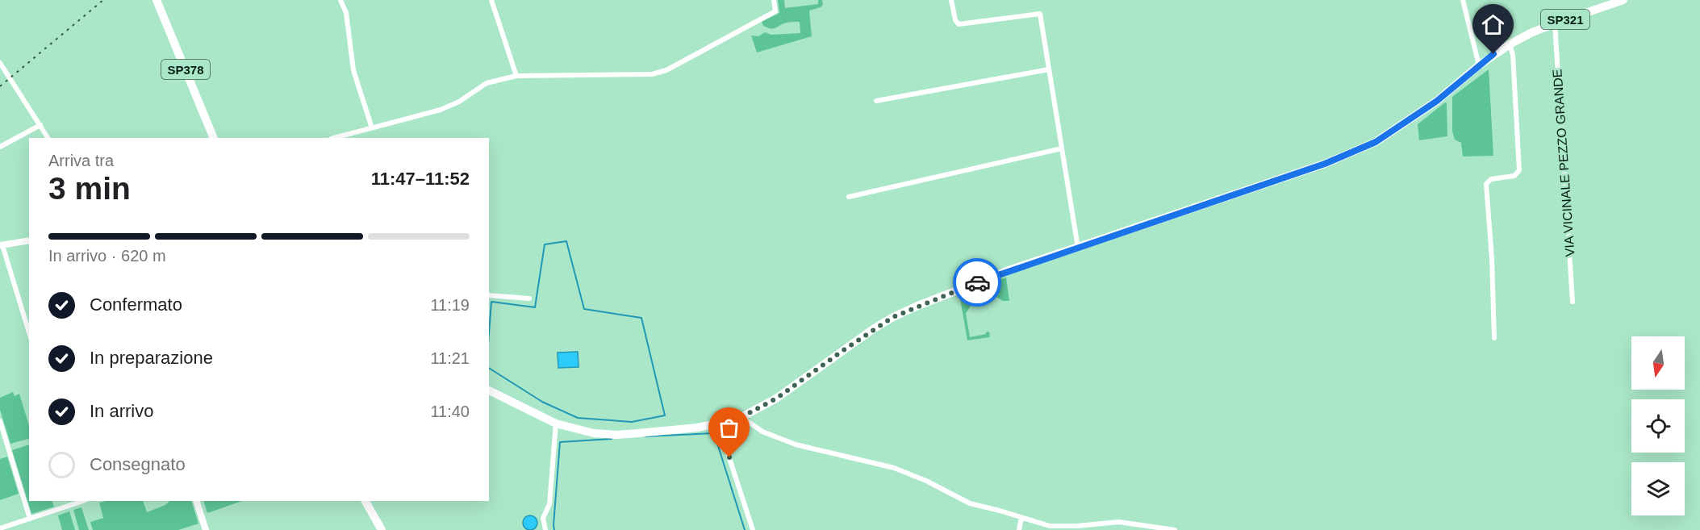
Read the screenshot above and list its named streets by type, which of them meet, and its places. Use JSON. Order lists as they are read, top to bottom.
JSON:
{
  "streets": {
    "main road": ["SP321", "SP378"],
    "street": ["VIA VICINALE PEZZO GRANDE"]
  },
  "crossings": [
    ["SP321", "VIA VICINALE PEZZO GRANDE"]
  ],
  "north": "bottom",
  "page": {
    "heading": ["3 min", "Arriva tra", "11:47–11:52"],
    "bar": "In arrivo · 620 m",
    "list": [
      ["Confermato", "11:19"],
      ["In preparazione", "11:21"],
      ["In arrivo", "11:40"],
      "Consegnato"
    ]
  }
}
